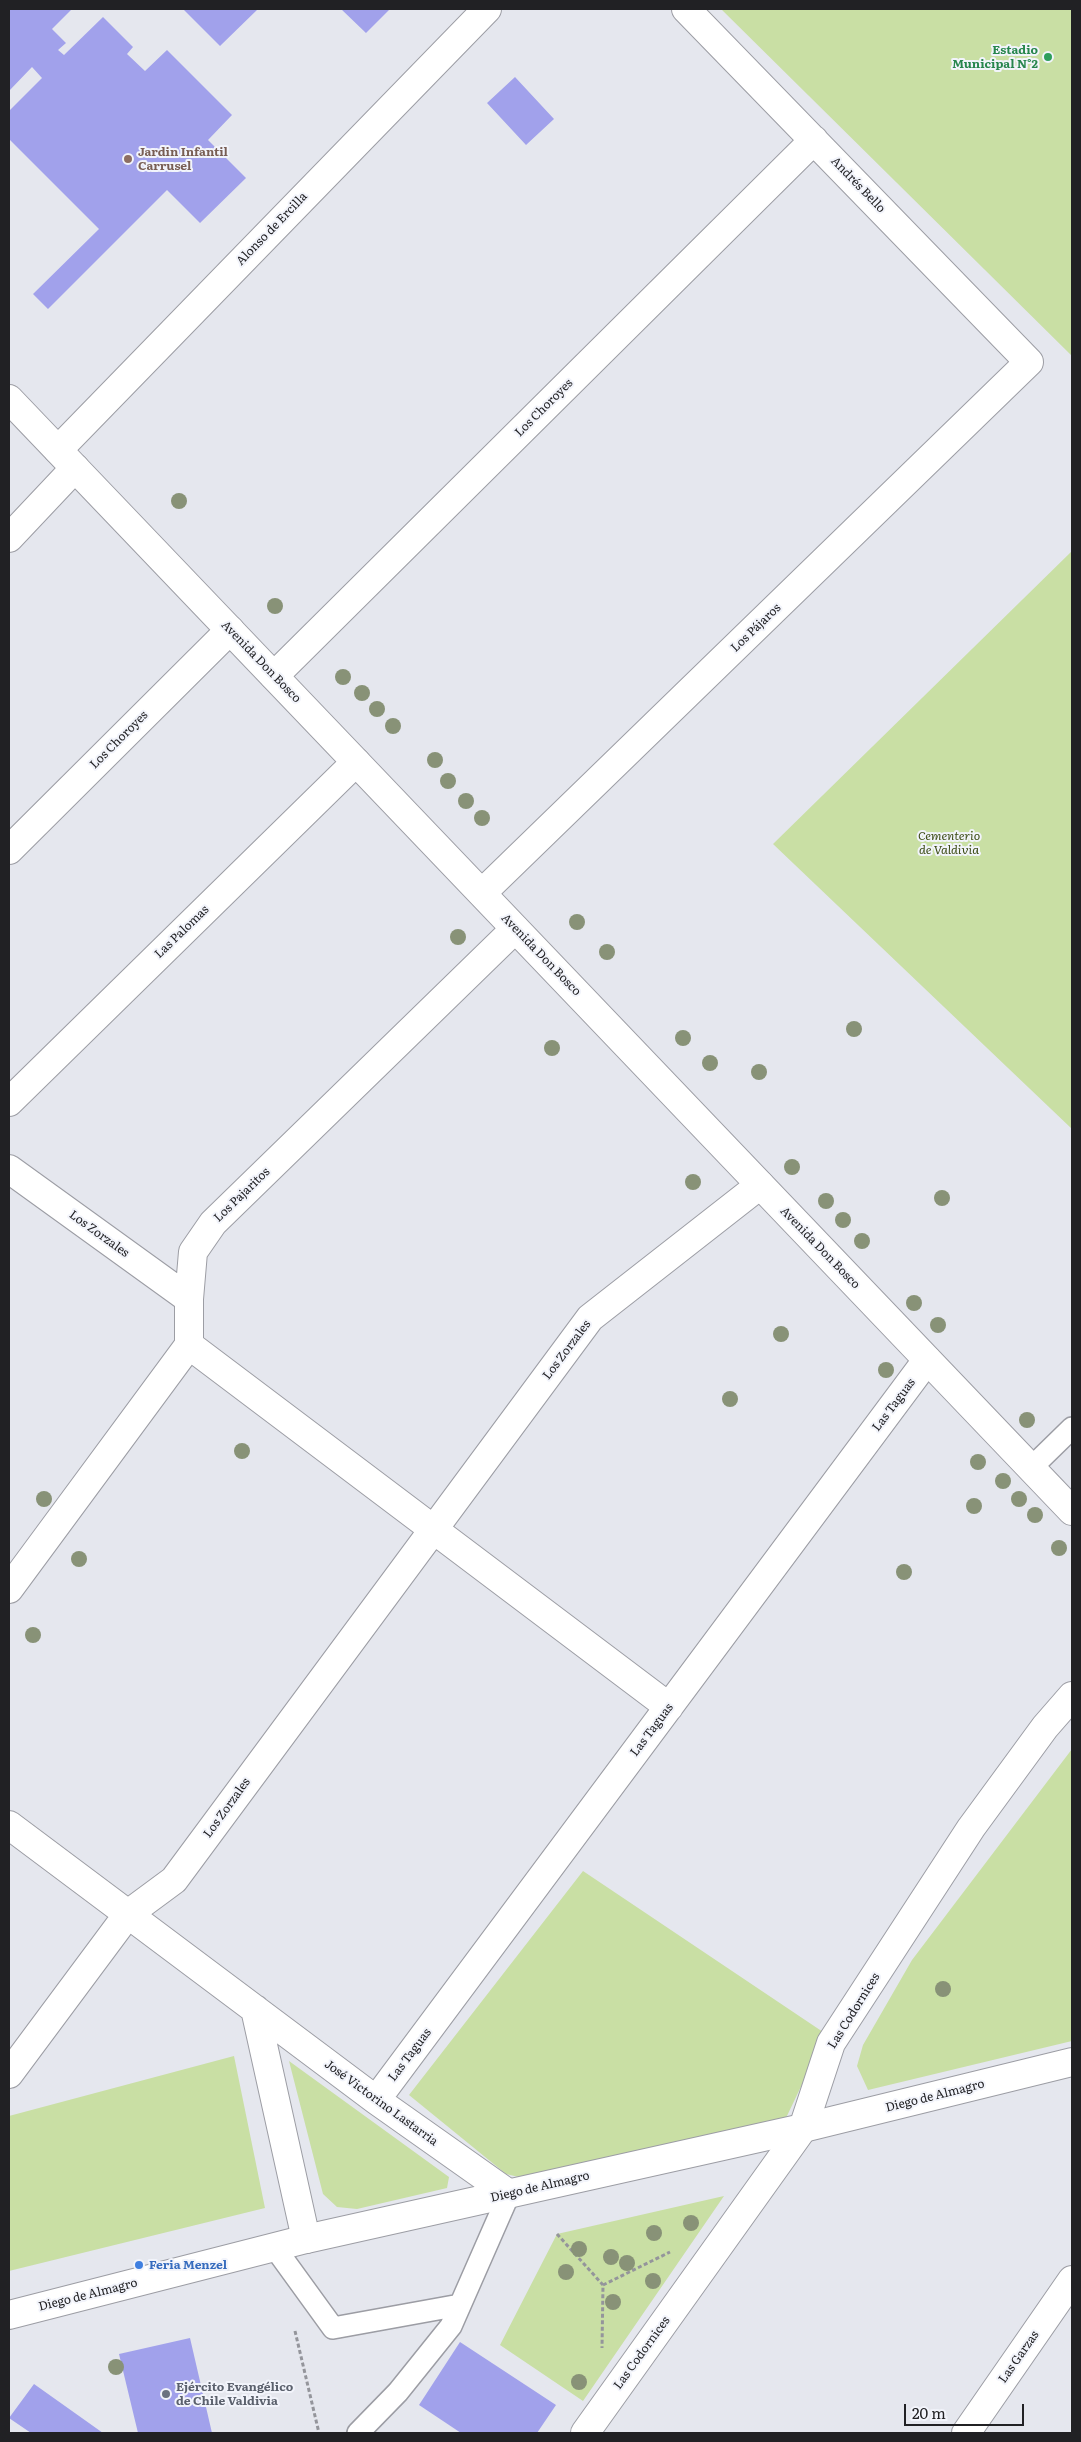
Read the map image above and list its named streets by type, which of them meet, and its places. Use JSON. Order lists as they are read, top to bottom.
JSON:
{
  "streets": {
    "street": [
      "Andrés Bello",
      "Alonso de Ercilla",
      "Los Choroyes",
      "Los Pájaros",
      "Avenida Don Bosco",
      "Las Palomas",
      "Los Pajaritos",
      "Los Zorzales",
      "Las Taguas",
      "Las Codornices",
      "Diego de Almagro",
      "José Victorino Lastarria",
      "Las Garzas"
    ]
  },
  "crossings": [
    ["Andrés Bello", "Los Choroyes"],
    ["Andrés Bello", "Los Pájaros"],
    ["Alonso de Ercilla", "Avenida Don Bosco"],
    ["Los Choroyes", "Avenida Don Bosco"],
    ["Los Pájaros", "Avenida Don Bosco"],
    ["Avenida Don Bosco", "Las Palomas"],
    ["Avenida Don Bosco", "Los Pajaritos"],
    ["Avenida Don Bosco", "Los Zorzales"],
    ["Avenida Don Bosco", "Las Taguas"],
    ["Los Pajaritos", "Los Zorzales"],
    ["Los Zorzales", "José Victorino Lastarria"],
    ["Las Taguas", "José Victorino Lastarria"],
    ["Las Codornices", "Diego de Almagro"],
    ["Diego de Almagro", "José Victorino Lastarria"]
  ],
  "parks": ["Cementerio de Valdivia"],
  "places": [
    "Estadio Municipal N°2",
    "Jardin Infantil Carrusel",
    "Feria Menzel",
    "Ejército Evangélico de Chile Valdivia"
  ],
  "scale_bar": "20 m"
}
